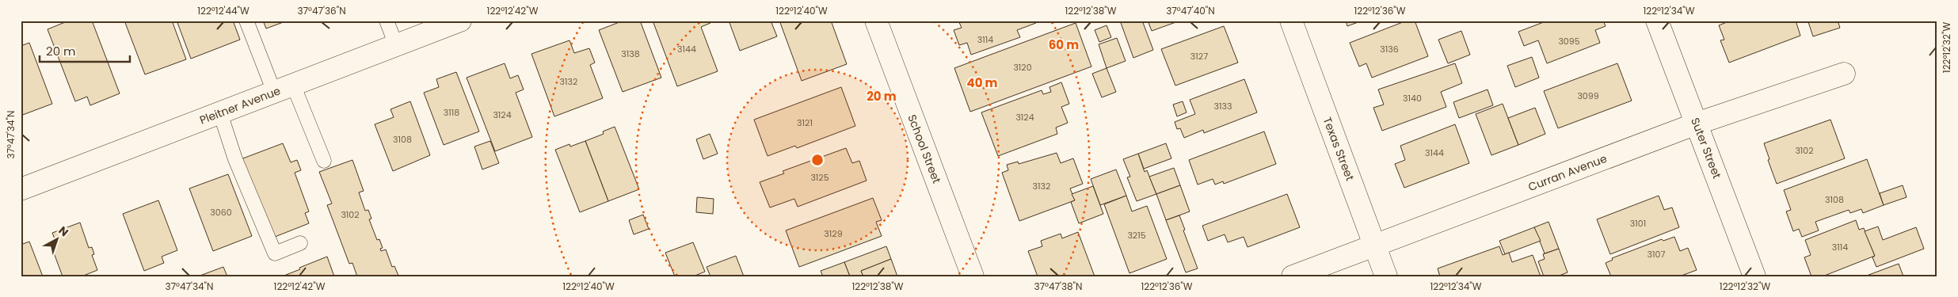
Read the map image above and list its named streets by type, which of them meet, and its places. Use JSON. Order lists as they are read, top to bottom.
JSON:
{
  "streets": {
    "street": [
      "Pleitner Avenue",
      "Suter Street",
      "School Street",
      "Texas Street",
      "Curran Avenue"
    ]
  },
  "crossings": [
    ["Suter Street", "Curran Avenue"],
    ["Texas Street", "Curran Avenue"]
  ],
  "house_numbers": [
    "3114",
    "3095",
    "3144",
    "3136",
    "3138",
    "3127",
    "3120",
    "3132",
    "3099",
    "3140",
    "3133",
    "3118",
    "3124",
    "3124",
    "3121",
    "3108",
    "3102",
    "3144",
    "3125",
    "3132",
    "3108",
    "3060",
    "3102",
    "3101",
    "3129",
    "3215",
    "3114",
    "3107"
  ],
  "scale_bar": "20 m",
  "north": "top right",
  "coordinates": [
    "122°12'44\"W",
    "37°47'36\"N",
    "122°12'42\"W",
    "122°12'40\"W",
    "122°12'38\"W",
    "37°47'40\"N",
    "122°12'36\"W",
    "122°12'34\"W",
    "122°12'32\"W",
    "37°47'34\"N",
    "37°47'38\"N"
  ],
  "rings": ["60 m", "40 m", "20 m"]
}
